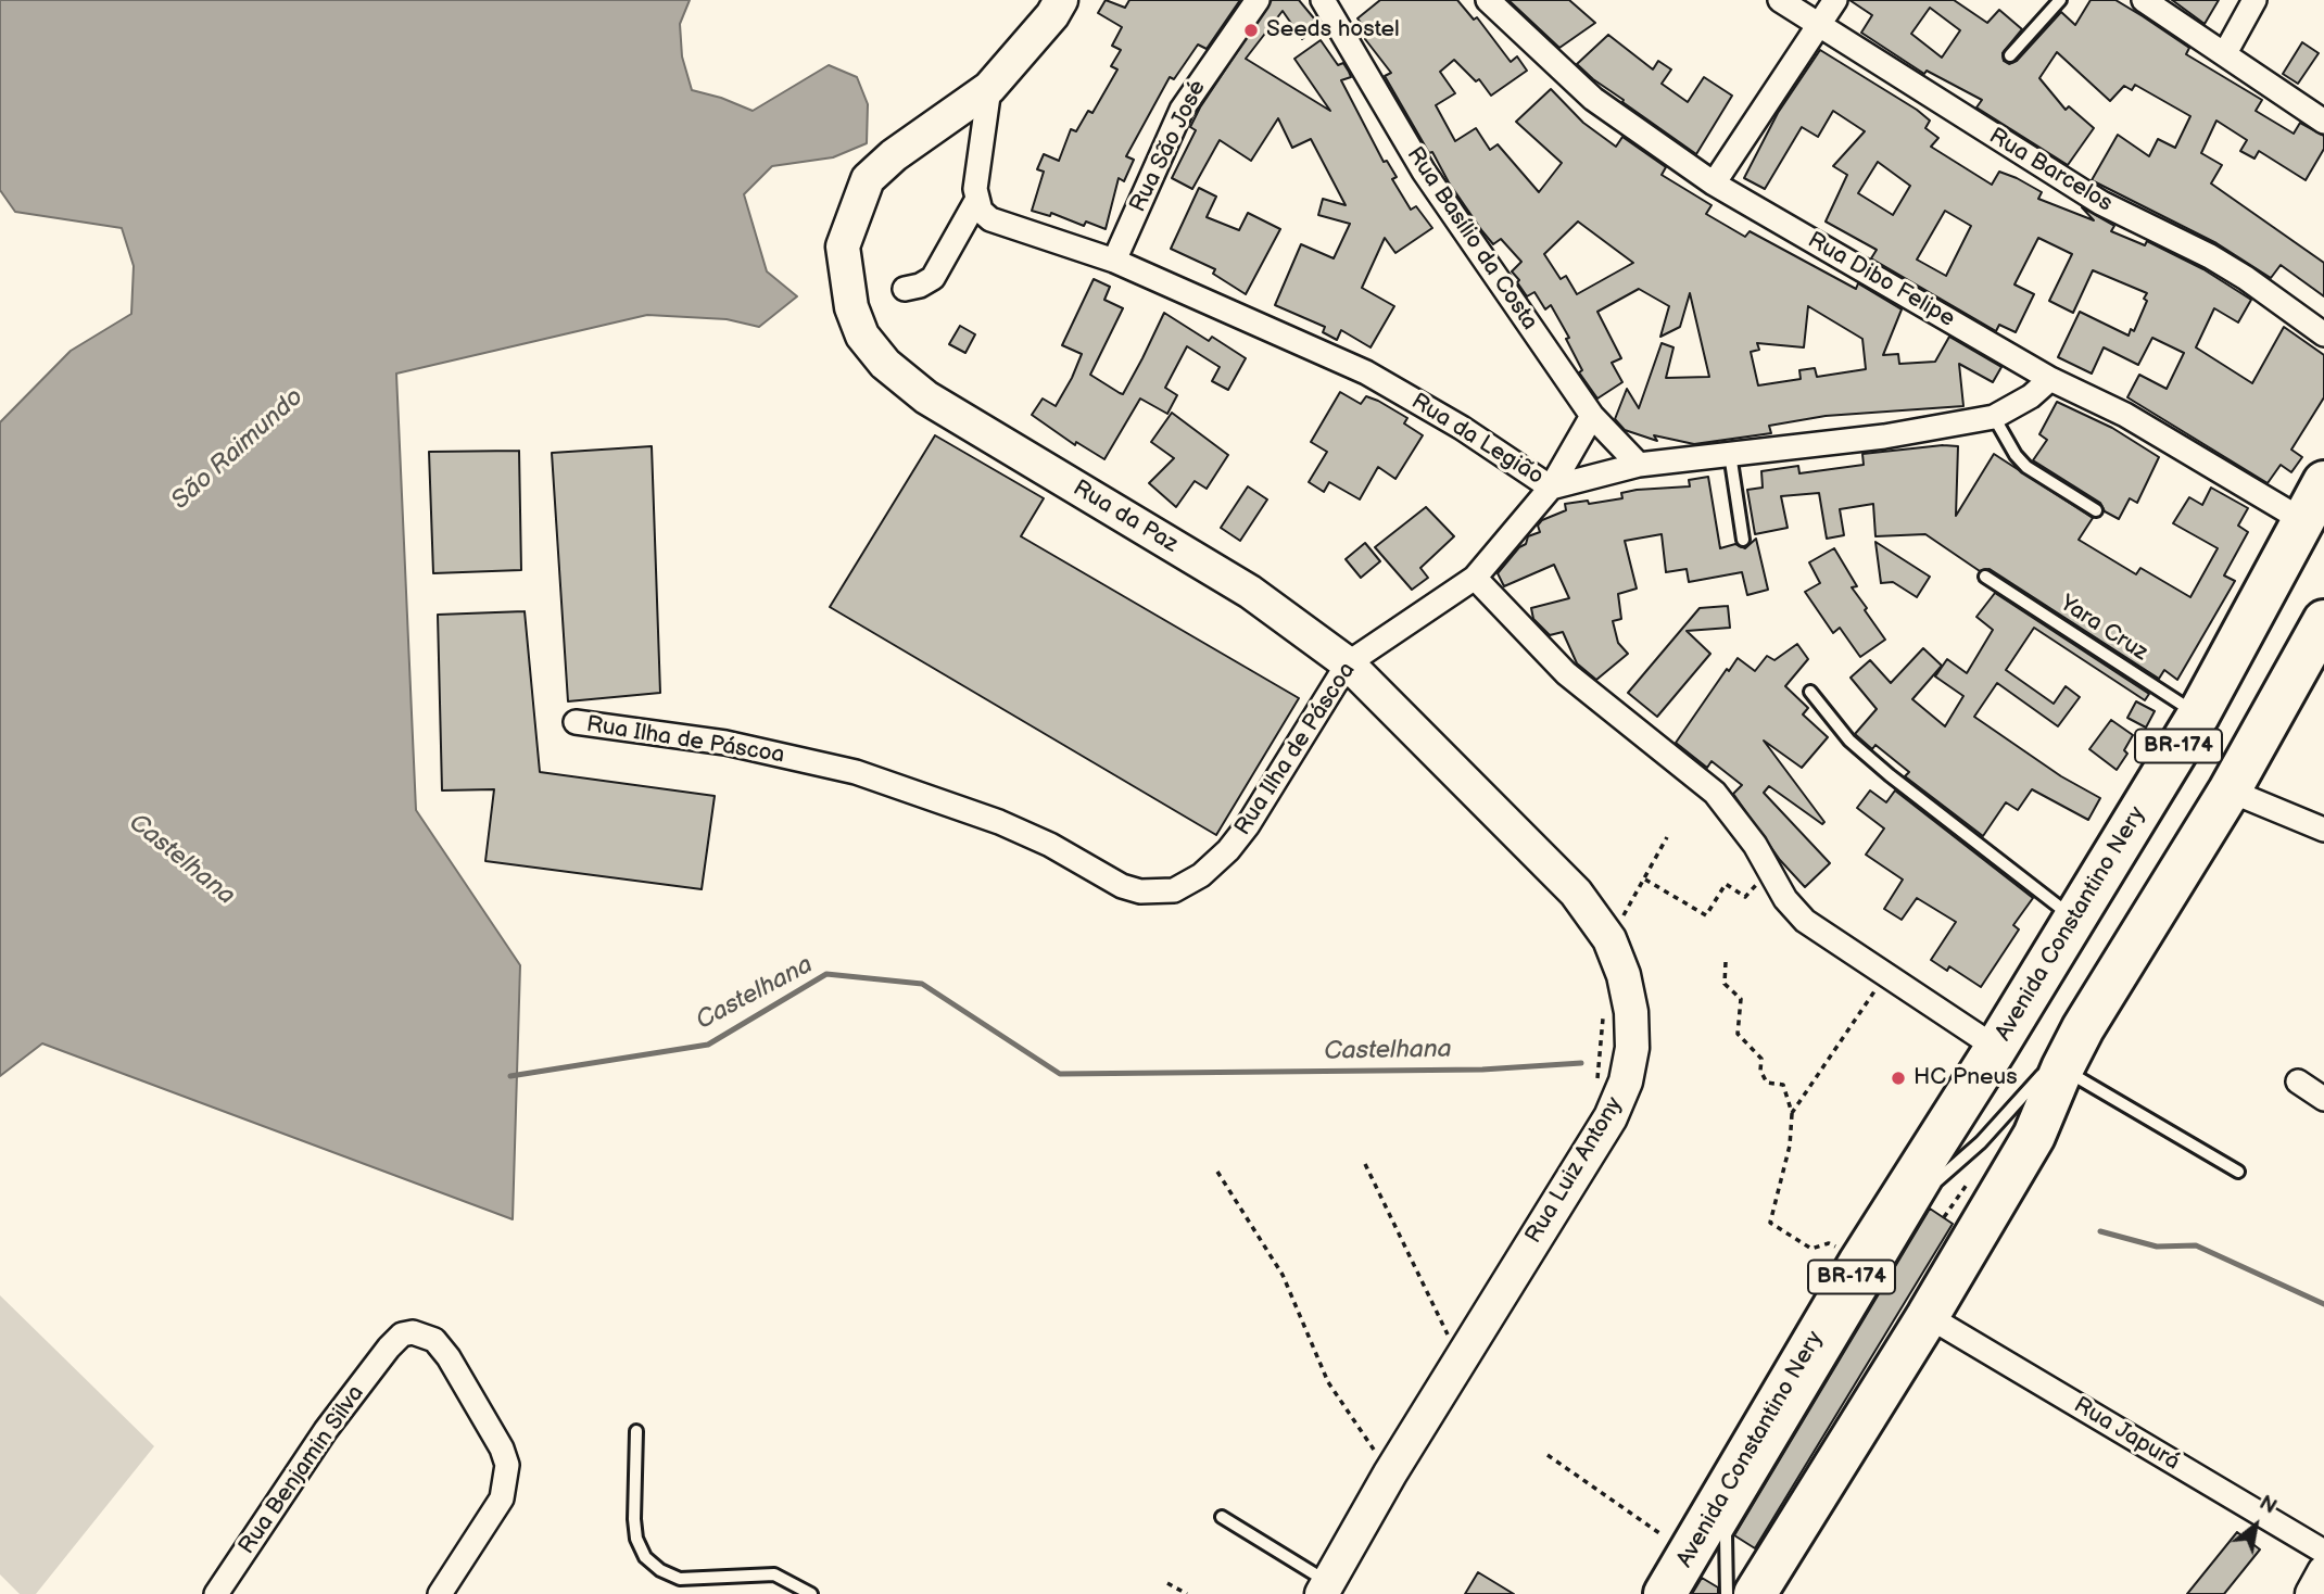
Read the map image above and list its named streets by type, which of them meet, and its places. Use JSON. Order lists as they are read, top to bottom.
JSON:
{
  "streets": {
    "highway": ["BR-174", "Avenida Constantino Nery"],
    "street": [
      "Rua São José",
      "Rua Barcelos",
      "Rua Basílio da Costa",
      "Rua Dibo Felipe",
      "Rua da Legião",
      "Rua da Paz",
      "Rua Ilha de Páscoa",
      "Rua Luiz Antony",
      "Rua Japurá",
      "Rua Benjamin Silva"
    ],
    "lane": ["Yara Cruz"]
  },
  "crossings": [
    ["Rua São José", "Rua da Legião"],
    ["Rua Basílio da Costa", "Rua da Legião"],
    ["Rua Basílio da Costa", "Rua Ilha de Páscoa"],
    ["Rua Dibo Felipe", "Rua da Legião"],
    ["Rua Dibo Felipe", "Avenida Constantino Nery"],
    ["Rua da Legião", "Rua Ilha de Páscoa"],
    ["Rua da Paz", "Rua Ilha de Páscoa"],
    ["Rua da Paz", "Rua Luiz Antony"],
    ["Yara Cruz", "Avenida Constantino Nery"],
    ["Rua Ilha de Páscoa", "Rua Luiz Antony"],
    ["BR-174", "Rua Japurá"]
  ],
  "water": ["São Raimundo", "Castelhana"],
  "places": ["Seeds hostel", "HC Pneus"],
  "north": "top right"
}
